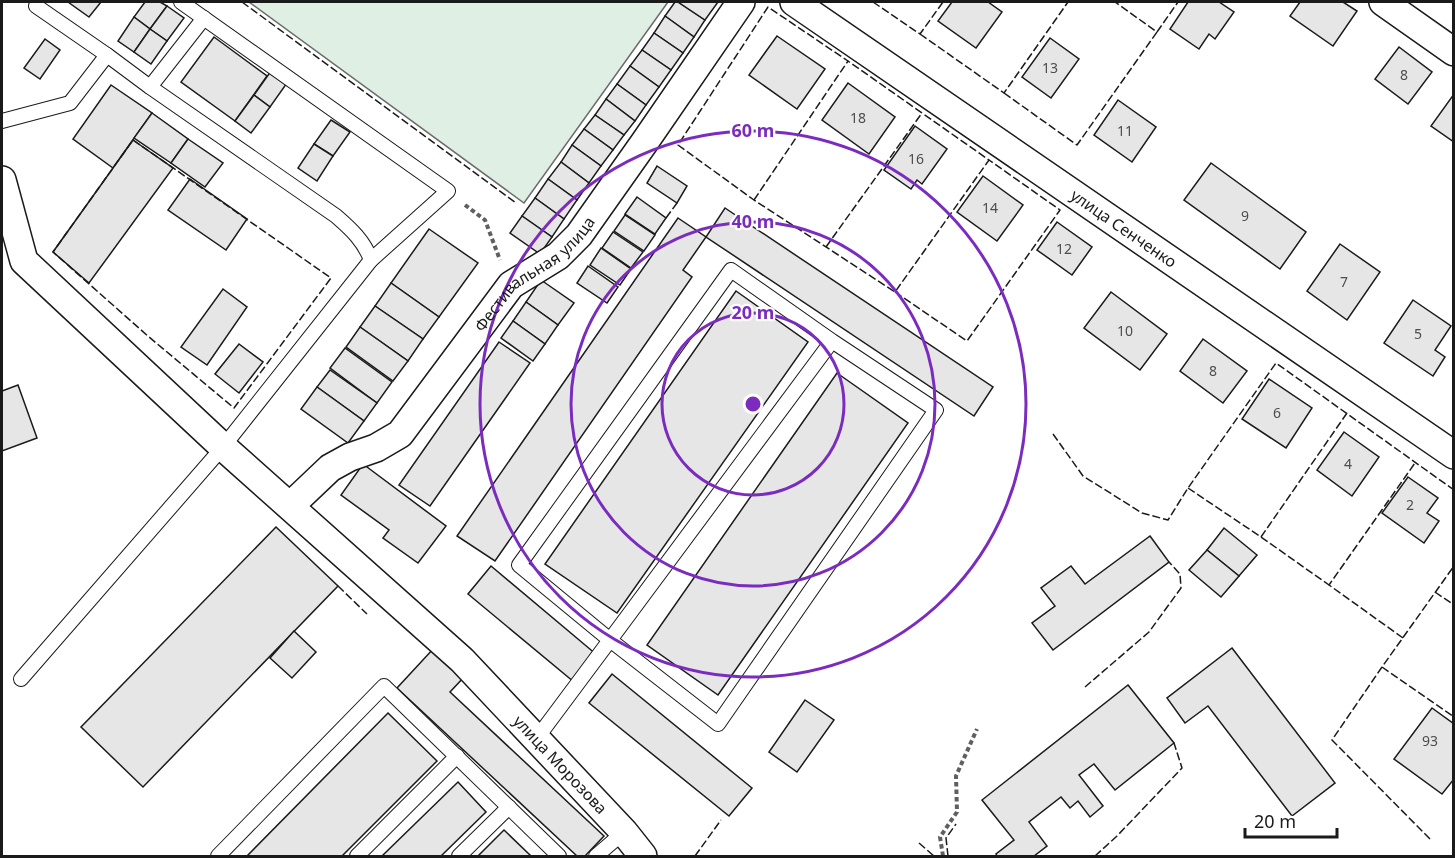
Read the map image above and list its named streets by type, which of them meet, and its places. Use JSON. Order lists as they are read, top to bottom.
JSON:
{
  "streets": {
    "street": ["улица Сенченко", "Фестивальная улица", "улица Морозова"]
  },
  "crossings": [
    ["Фестивальная улица", "улица Морозова"]
  ],
  "house_numbers": [
    "13",
    "8",
    "18",
    "11",
    "16",
    "14",
    "9",
    "12",
    "7",
    "10",
    "5",
    "8",
    "6",
    "4",
    "2",
    "93"
  ],
  "scale_bar": "20 m",
  "rings": ["60 m", "40 m", "20 m"]
}
